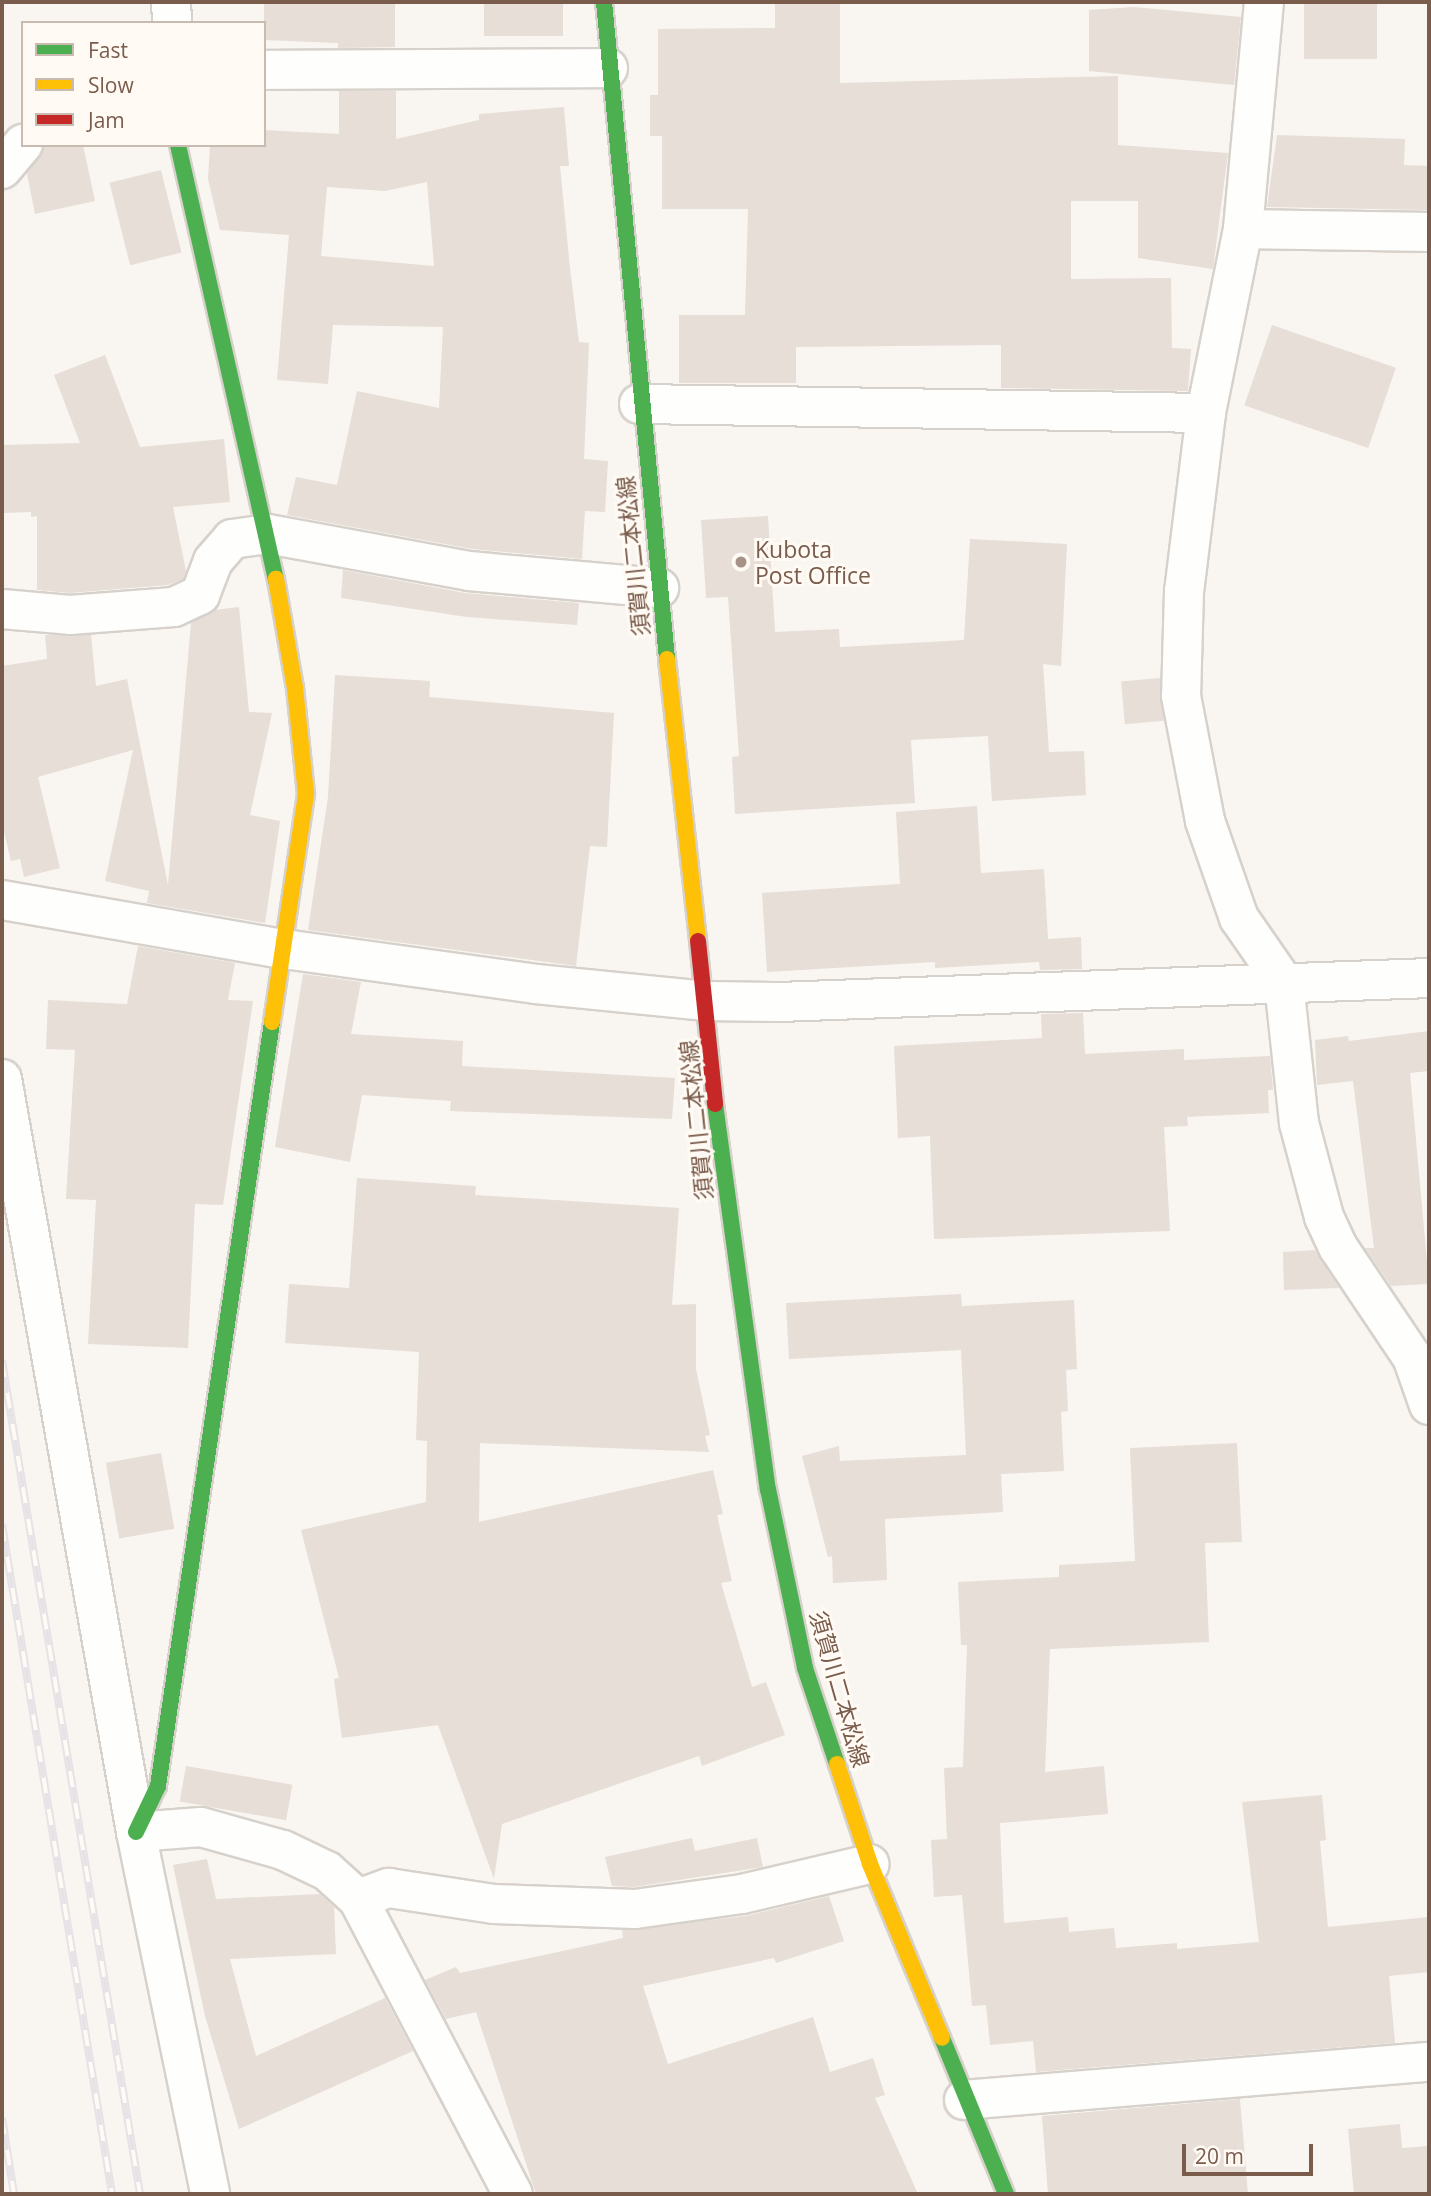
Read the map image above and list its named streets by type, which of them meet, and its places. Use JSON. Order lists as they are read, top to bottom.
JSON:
{
  "streets": {
    "main road": ["須賀川二本松線"]
  },
  "places": ["Kubota Post Office"],
  "legend": ["Fast", "Slow", "Jam"],
  "scale_bar": "20 m"
}
